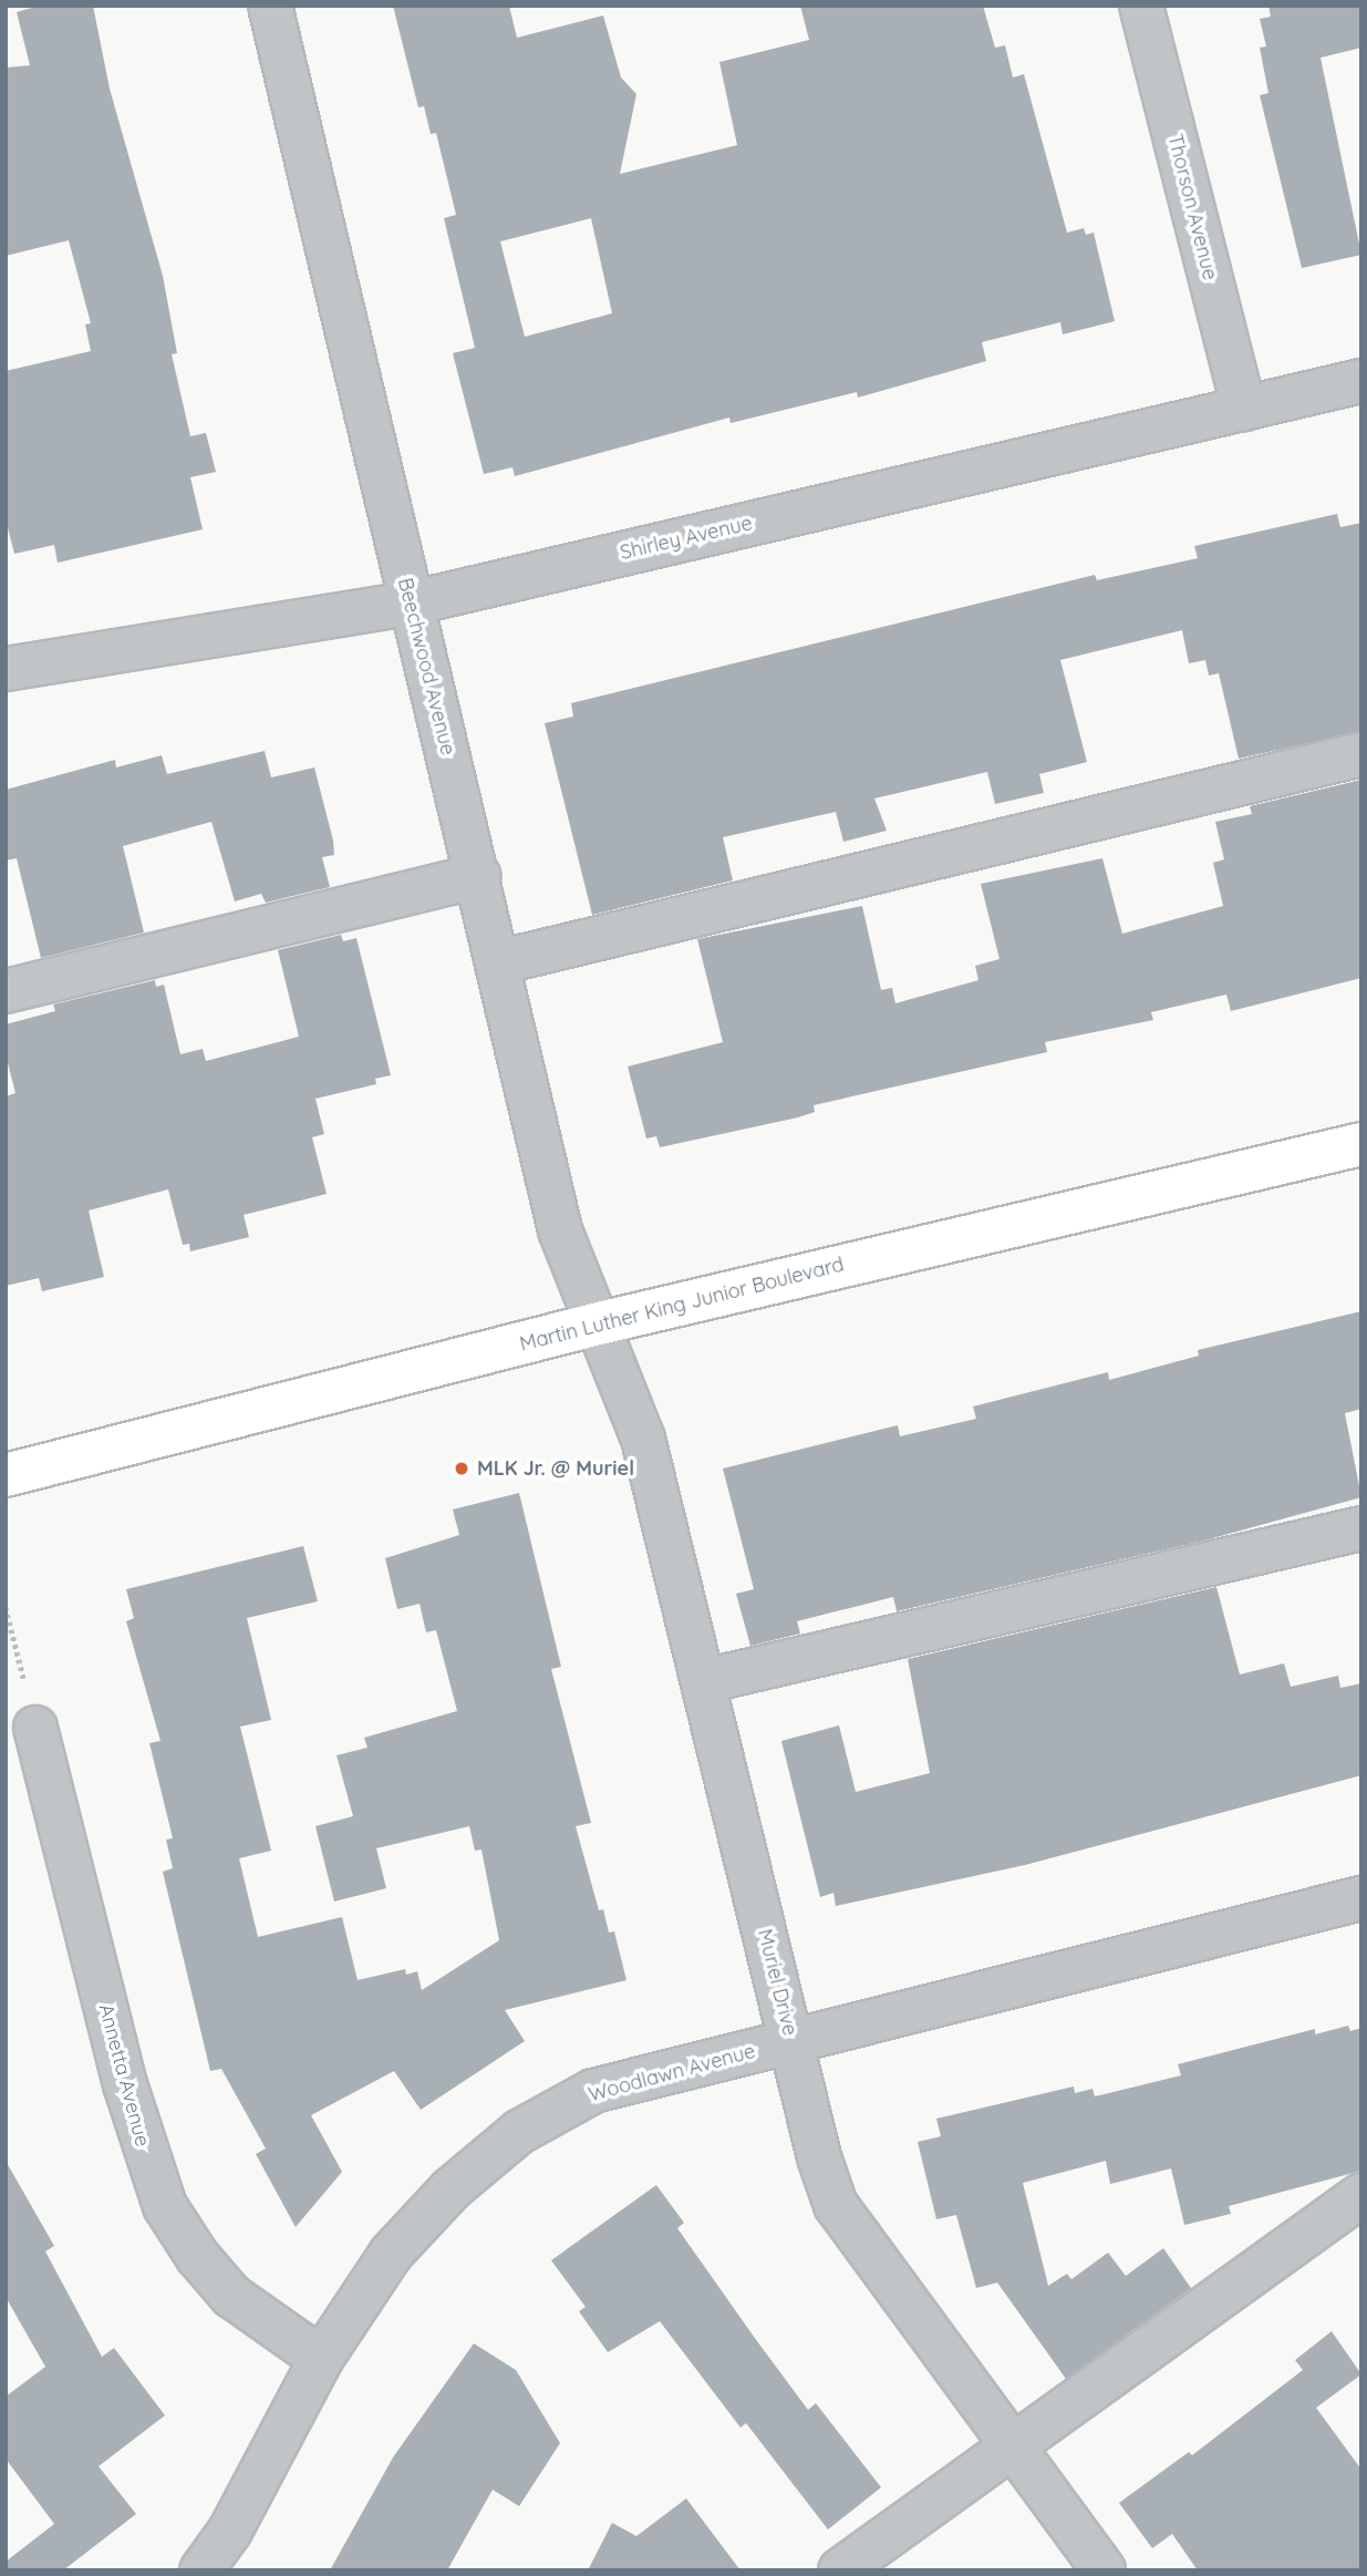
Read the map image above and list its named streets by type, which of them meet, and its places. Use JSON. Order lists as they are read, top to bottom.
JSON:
{
  "streets": {
    "main road": ["Martin Luther King Junior Boulevard"],
    "street": [
      "Thorson Avenue",
      "Shirley Avenue",
      "Beechwood Avenue",
      "Muriel Drive",
      "Woodlawn Avenue",
      "Annetta Avenue"
    ]
  },
  "crossings": [
    ["Thorson Avenue", "Shirley Avenue"],
    ["Shirley Avenue", "Beechwood Avenue"],
    ["Beechwood Avenue", "Martin Luther King Junior Boulevard"],
    ["Beechwood Avenue", "Muriel Drive"],
    ["Martin Luther King Junior Boulevard", "Muriel Drive"],
    ["Muriel Drive", "Woodlawn Avenue"],
    ["Woodlawn Avenue", "Annetta Avenue"]
  ],
  "places": ["MLK Jr. @ Muriel"]
}
